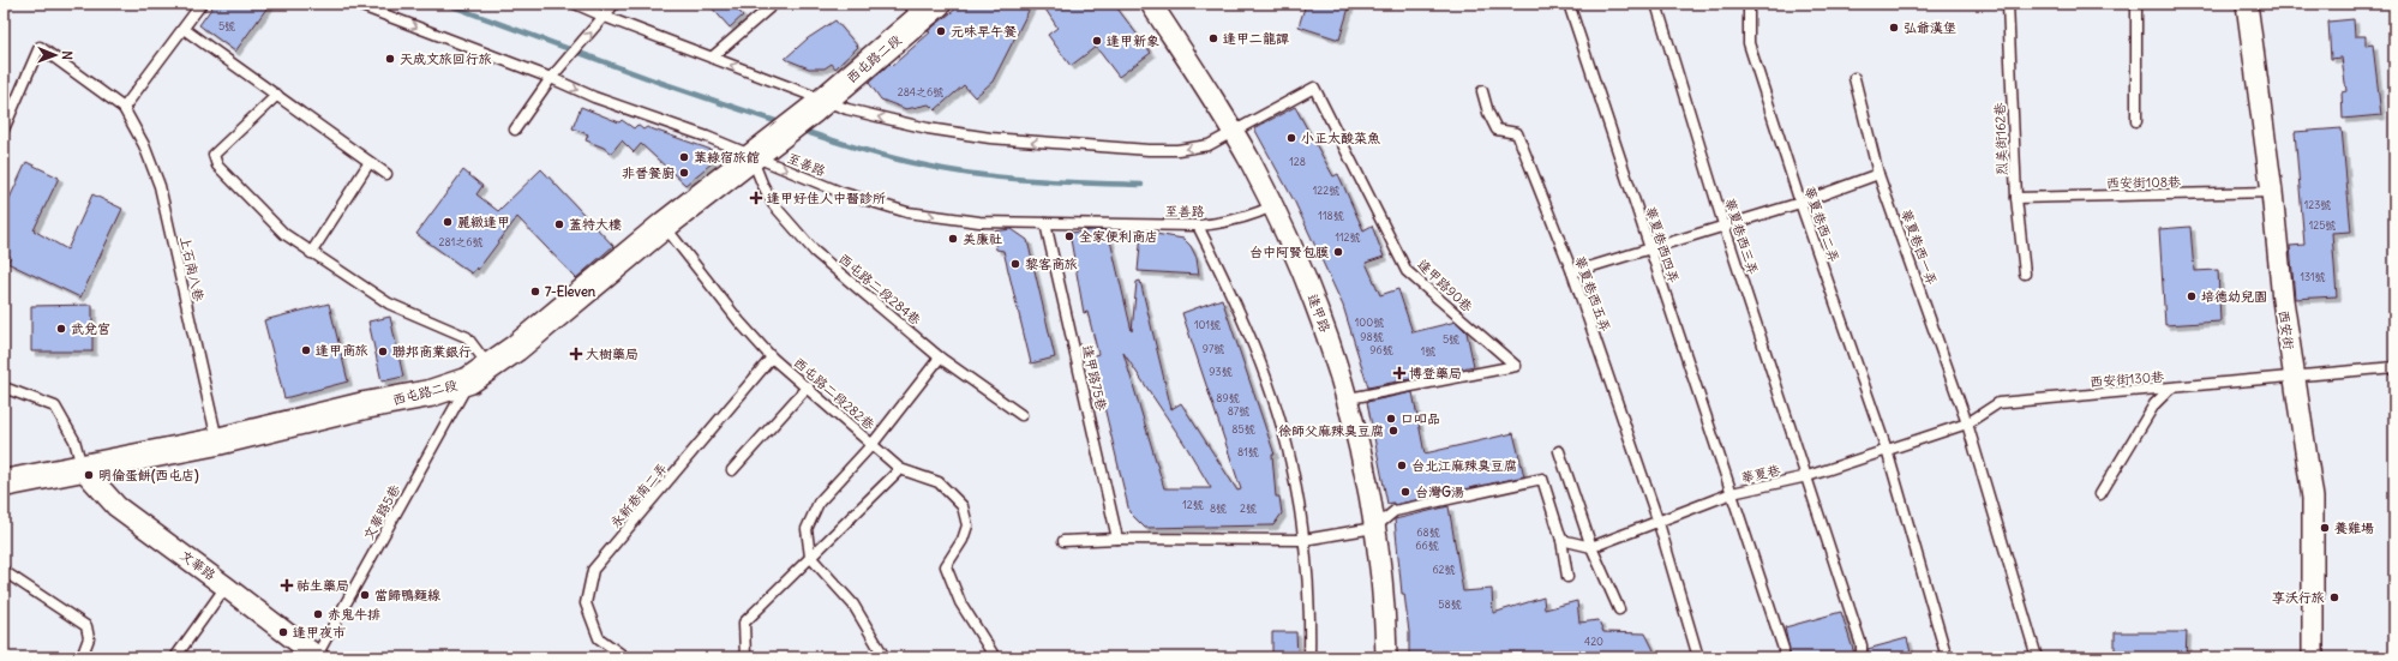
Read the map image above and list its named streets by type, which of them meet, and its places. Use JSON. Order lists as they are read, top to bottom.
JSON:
{
  "streets": {
    "street": [
      "西屯路二段",
      "逢甲路",
      "西安街",
      "文華路"
    ],
    "lane": [
      "烈美街162巷",
      "至善路",
      "西安街108巷",
      "華夏巷西二弄",
      "華夏巷西三弄",
      "華夏巷西四弄",
      "華夏巷西一弄",
      "上石南八巷",
      "逢甲路90巷",
      "西屯路二段284巷",
      "華夏巷西五弄",
      "逢甲路75巷",
      "西安街130巷",
      "西屯路二段282巷",
      "華夏巷",
      "永新巷南二弄",
      "文華路5巷"
    ]
  },
  "crossings": [
    ["西屯路二段", "至善路"],
    ["西屯路二段", "上石南八巷"],
    ["西屯路二段", "西屯路二段284巷"],
    ["西屯路二段", "西屯路二段282巷"],
    ["西屯路二段", "文華路5巷"],
    ["西屯路二段", "文華路"],
    ["烈美街162巷", "西安街108巷"],
    ["至善路", "西屯路二段284巷"],
    ["至善路", "逢甲路"],
    ["至善路", "逢甲路75巷"],
    ["西安街108巷", "西安街"],
    ["華夏巷西二弄", "華夏巷"],
    ["華夏巷西三弄", "華夏巷"],
    ["華夏巷西四弄", "華夏巷"],
    ["華夏巷西一弄", "西安街130巷"],
    ["華夏巷西一弄", "華夏巷"],
    ["逢甲路90巷", "逢甲路"],
    ["華夏巷西五弄", "華夏巷"],
    ["西安街", "西安街130巷"],
    ["西安街130巷", "華夏巷"],
    ["西屯路二段282巷", "永新巷南二弄"],
    ["文華路5巷", "文華路"]
  ],
  "places": {
    "other": [
      "弘爺漢堡",
      "元味早午餐",
      "逢甲二龍譚",
      "逢甲新象",
      "天成文旅回行旅",
      "小正太酸菜魚",
      "葉綠宿旅館",
      "非晉餐廚",
      "麗緻逢甲",
      "蓋特大樓",
      "全家便利商店",
      "美廉社",
      "台中阿賢包膜",
      "黎客商旅",
      "7-Eleven",
      "培德幼兒園",
      "武兌宮",
      "逢甲商旅",
      "聯邦商業銀行",
      "口吅品",
      "徐師父麻辣臭豆腐",
      "台北江麻辣臭豆腐",
      "明倫蛋餅(西屯店)",
      "台灣G湯",
      "養雞場",
      "當歸鴨麵線",
      "享沃行旅",
      "赤鬼牛排",
      "逢甲夜市"
    ],
    "health": [
      "逢甲好佳人中醫診所",
      "大樹藥局",
      "博登藥局",
      "祐生藥局"
    ]
  },
  "house_numbers": [
    "5號",
    "284之6號",
    "128",
    "122號",
    "123號",
    "118號",
    "125號",
    "112號",
    "281之6號",
    "131號",
    "100號",
    "101號",
    "98號",
    "5號",
    "97號",
    "96號",
    "1號",
    "93號",
    "89號",
    "87號",
    "85號",
    "81號",
    "12號",
    "8號",
    "2號",
    "68號",
    "66號",
    "62號",
    "58號",
    "420"
  ],
  "north": "right"
}
